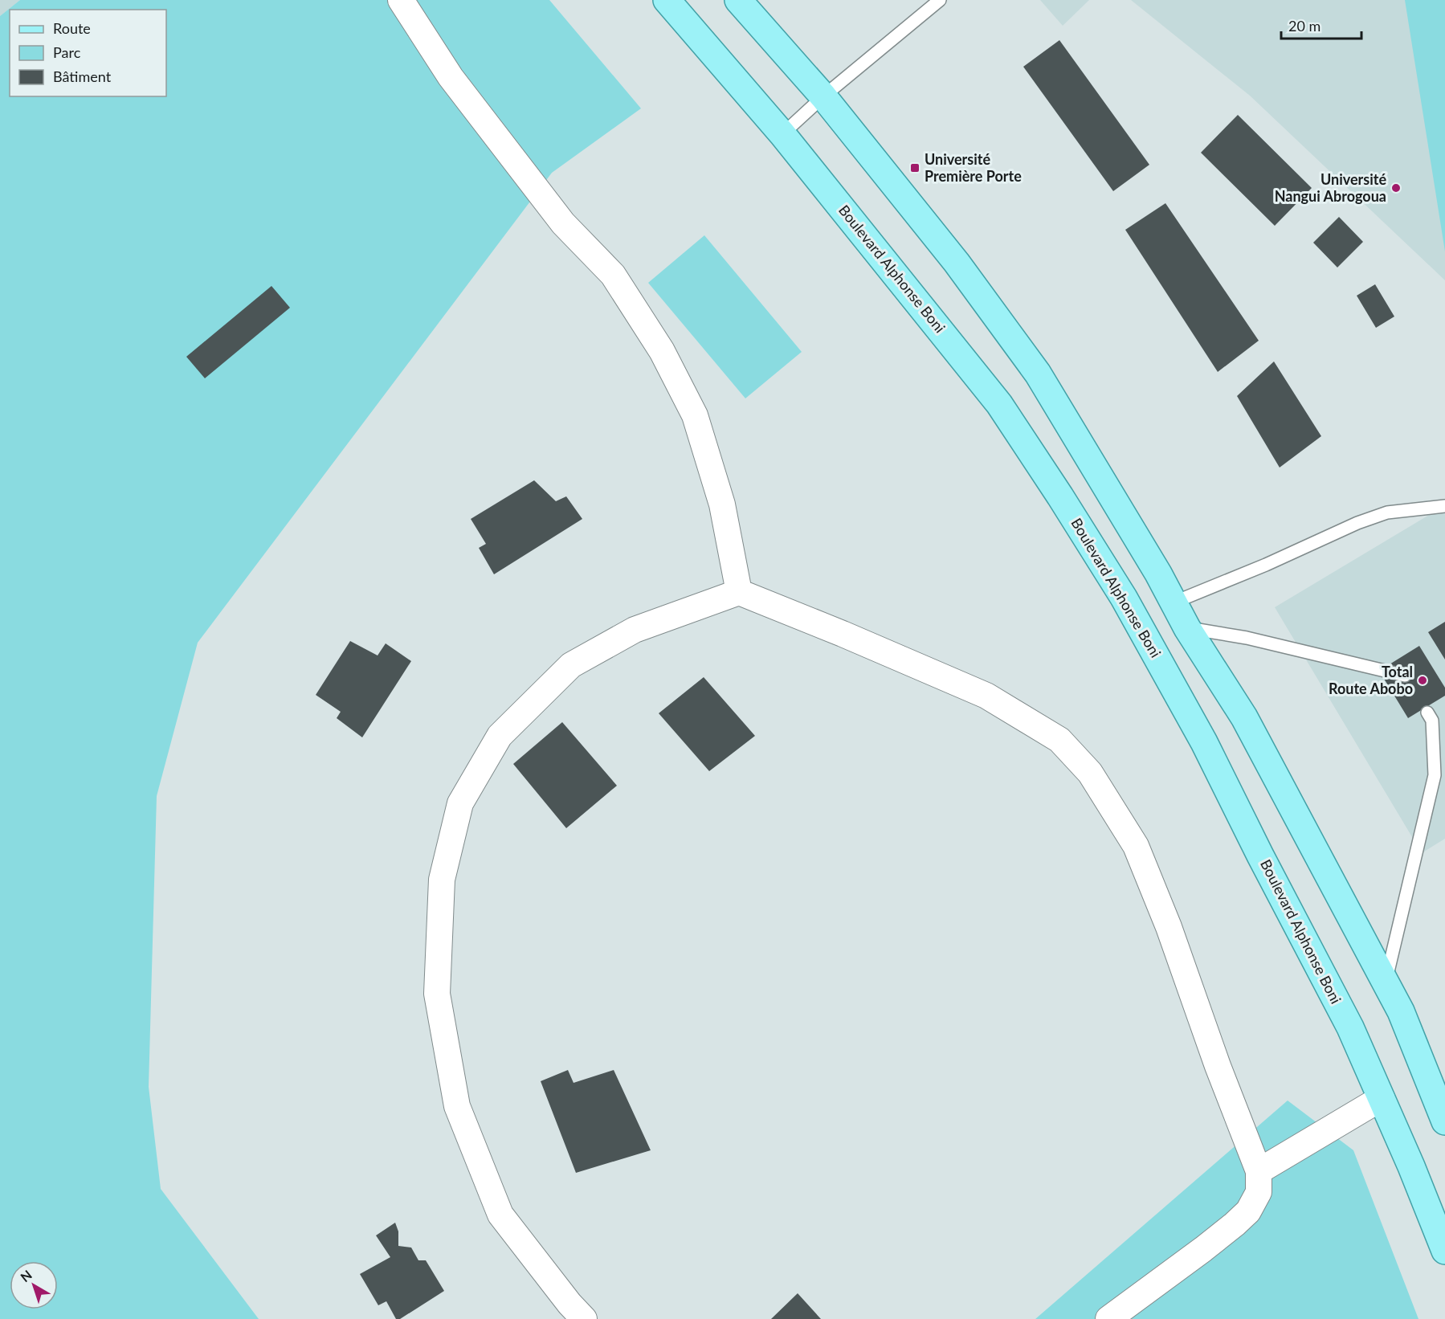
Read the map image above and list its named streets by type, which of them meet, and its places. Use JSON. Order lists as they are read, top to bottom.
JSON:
{
  "streets": {
    "main road": ["Boulevard Alphonse Boni"]
  },
  "places": {
    "transit": ["Université Première Porte"],
    "other": ["Université Nangui Abrogoua", "Total Route Abobo"]
  },
  "legend": ["Route", "Parc", "Bâtiment"],
  "scale_bar": "20 m",
  "north": "top left"
}
